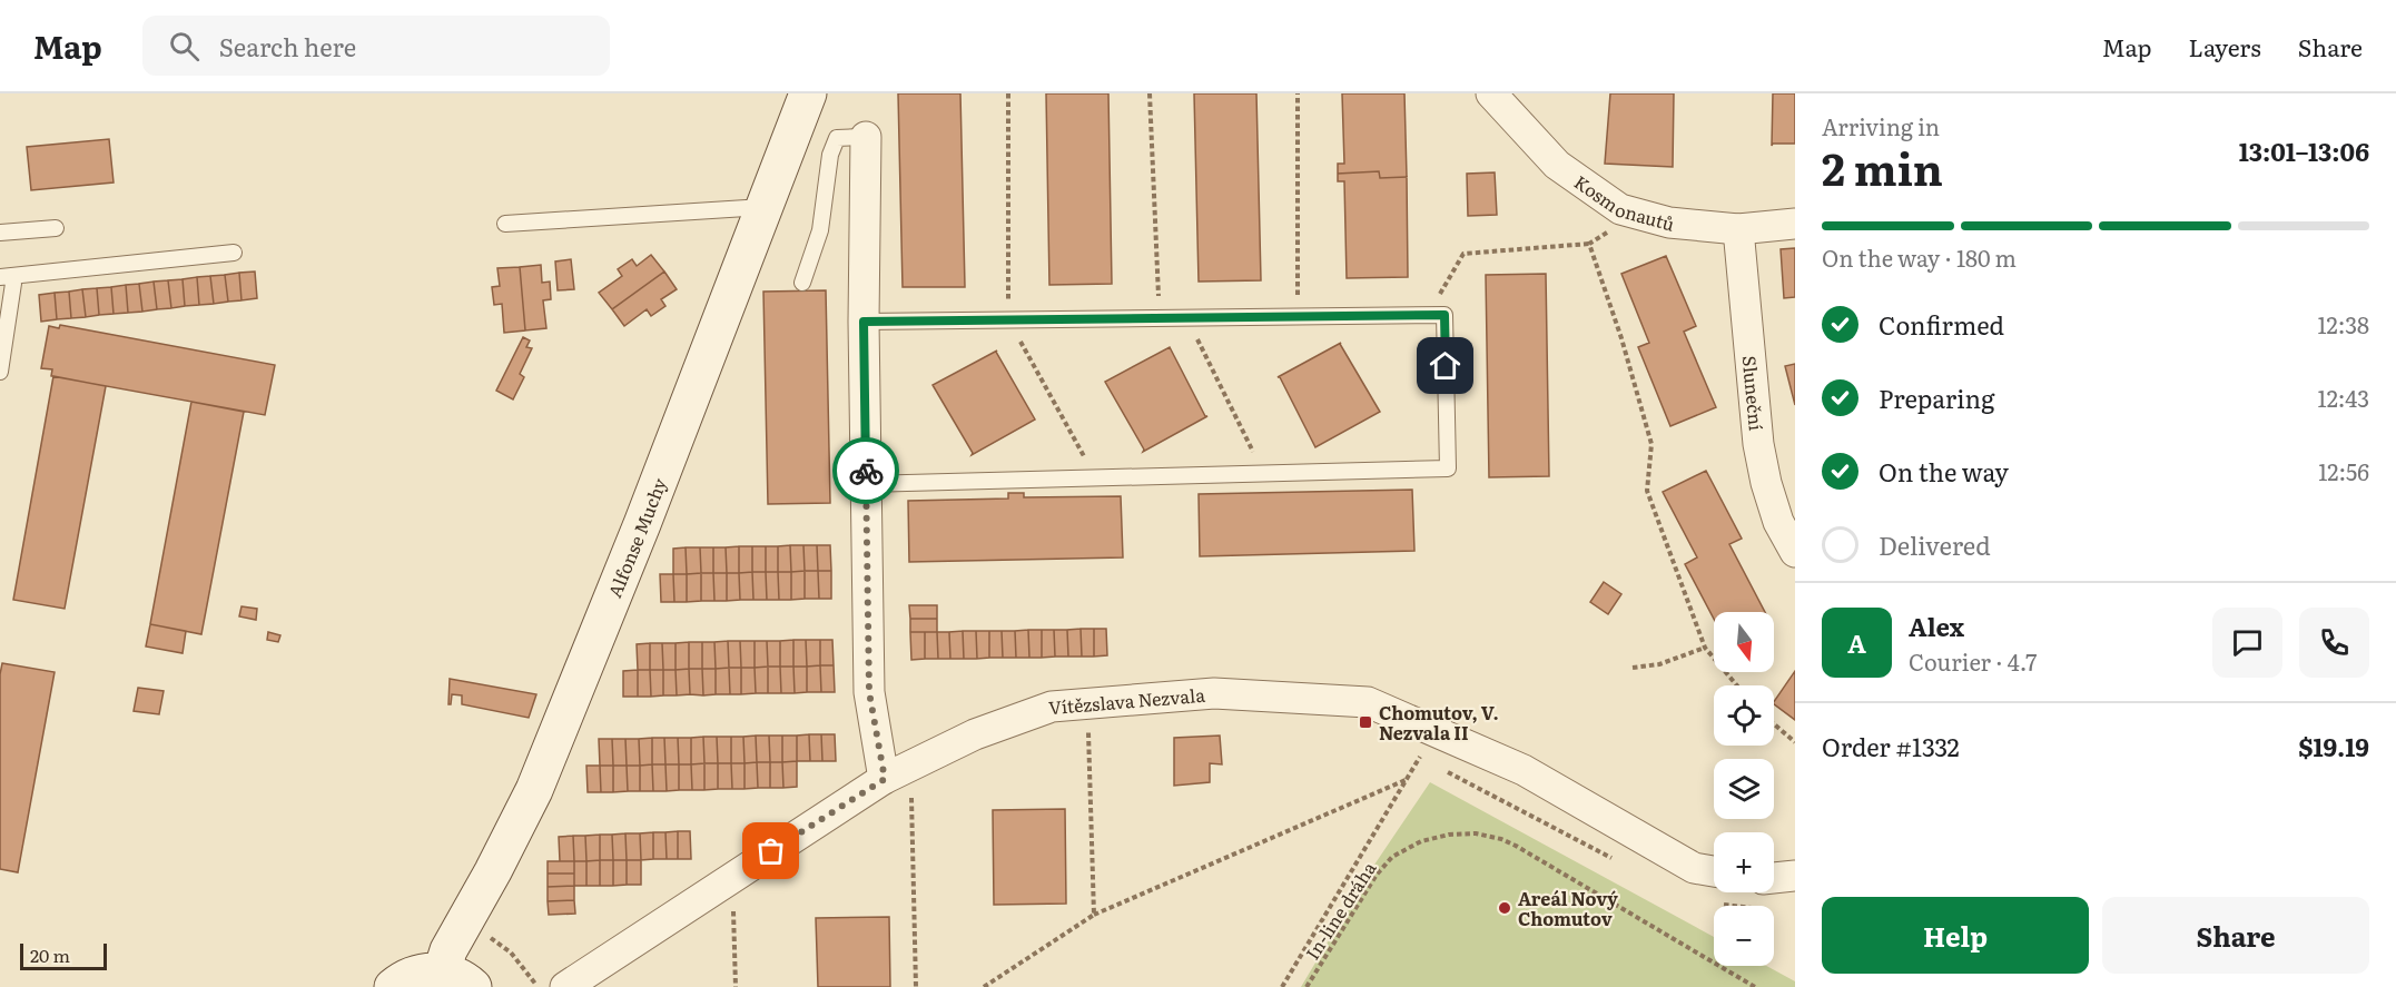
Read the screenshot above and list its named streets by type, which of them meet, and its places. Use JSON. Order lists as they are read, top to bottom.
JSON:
{
  "streets": {
    "main road": ["Alfonse Muchy"],
    "street": ["Kosmonautů", "Sluneční", "Vítězslava Nezvala"],
    "path": ["In-line dráha"]
  },
  "crossings": [
    ["Kosmonautů", "Sluneční"]
  ],
  "places": {
    "transit": ["Chomutov, V. Nezvala II"],
    "other": ["Areál Nový Chomutov"]
  },
  "scale_bar": "20 m",
  "north": "bottom",
  "page": {
    "header": "Map",
    "search": "Search here",
    "nav": ["Map", "Layers", "Share"],
    "heading": ["2 min", "Arriving in", "13:01–13:06"],
    "panel": [
      "Alex",
      "Courier · 4.7",
      "Order #1332",
      "$19.19"
    ],
    "bar": "On the way · 180 m",
    "list": [
      ["Confirmed", "12:38"],
      ["Preparing", "12:43"],
      ["On the way", "12:56"],
      "Delivered"
    ],
    "round": "A",
    "map_buttons": ["+", "−"],
    "buttons": ["Help", "Share"],
    "scale": "20 m"
  }
}
